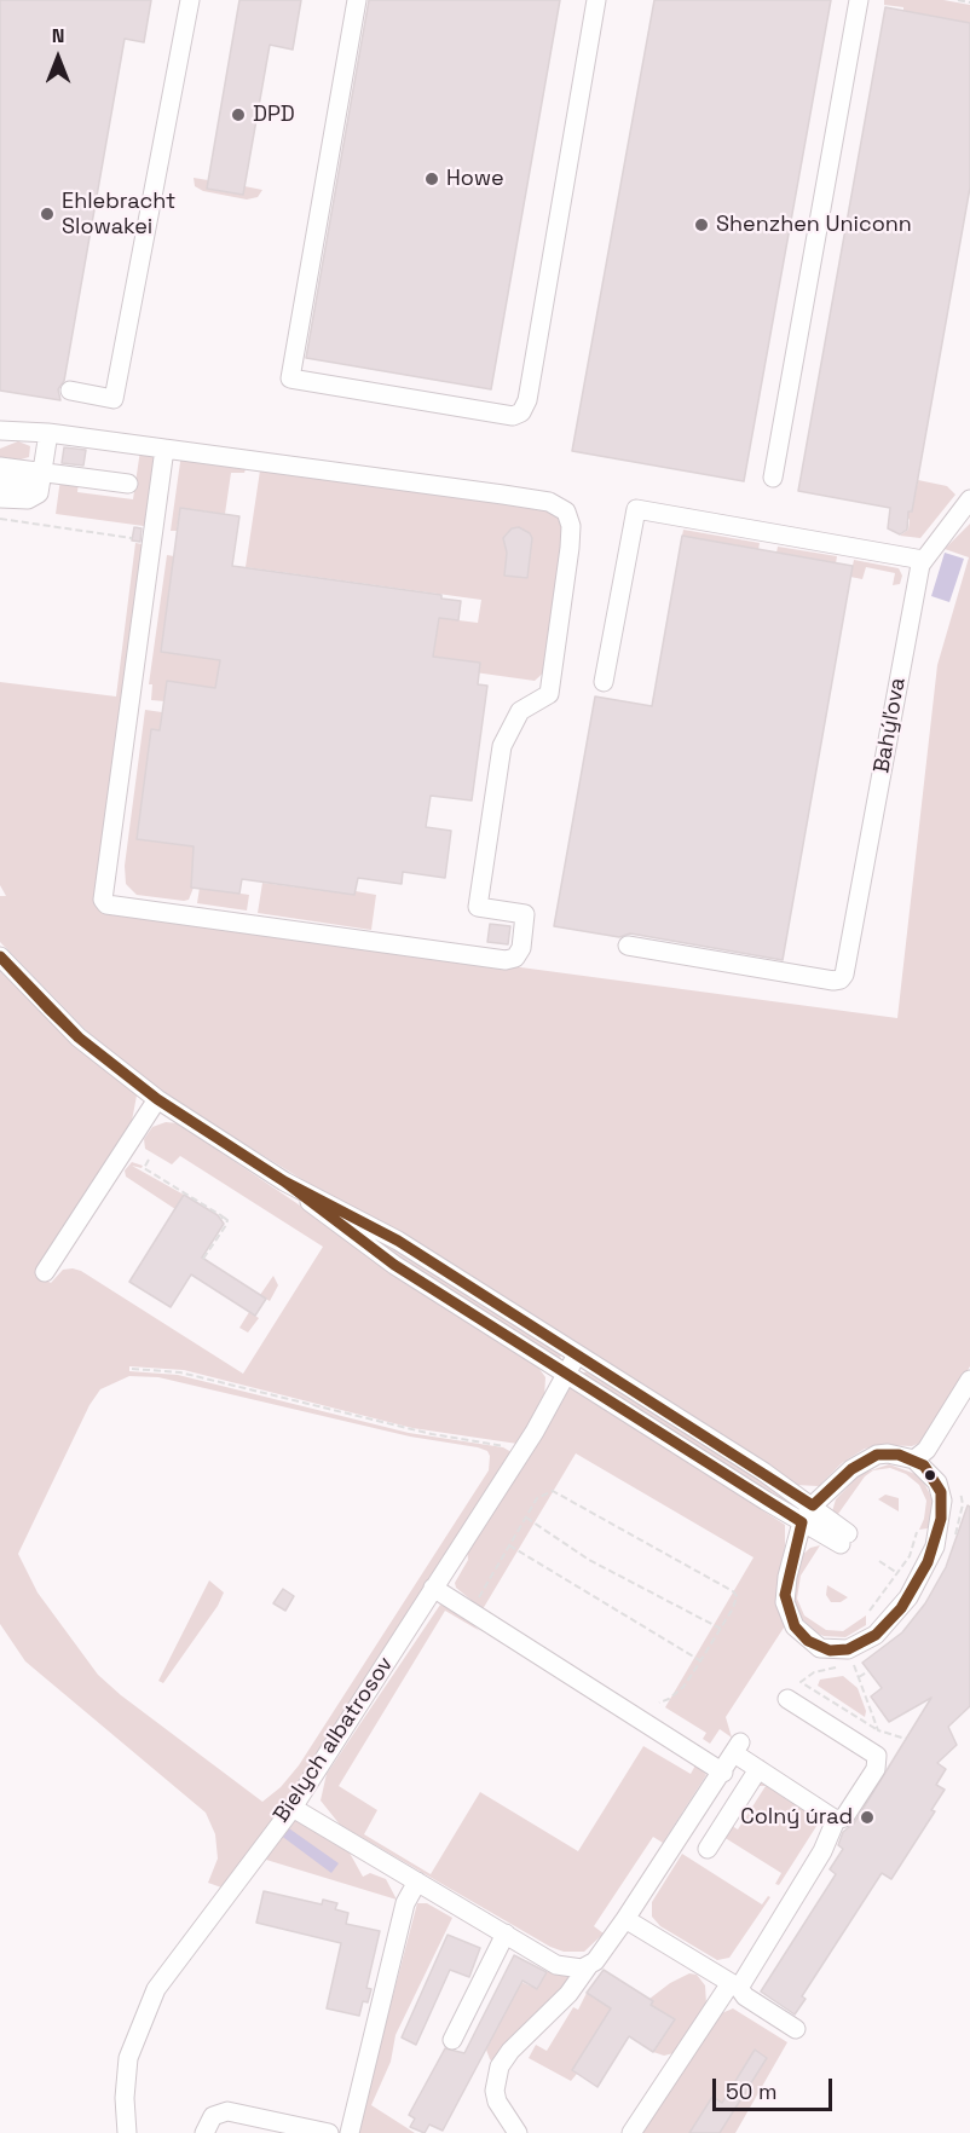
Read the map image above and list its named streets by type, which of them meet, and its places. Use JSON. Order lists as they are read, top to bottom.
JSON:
{
  "streets": {
    "street": ["Bahýľova", "Bielych albatrosov"]
  },
  "places": [
    "DPD",
    "Howe",
    "Ehlebracht Slowakei",
    "Shenzhen Uniconn",
    "Colný úrad"
  ],
  "scale_bar": "50 m",
  "north": "top"
}
